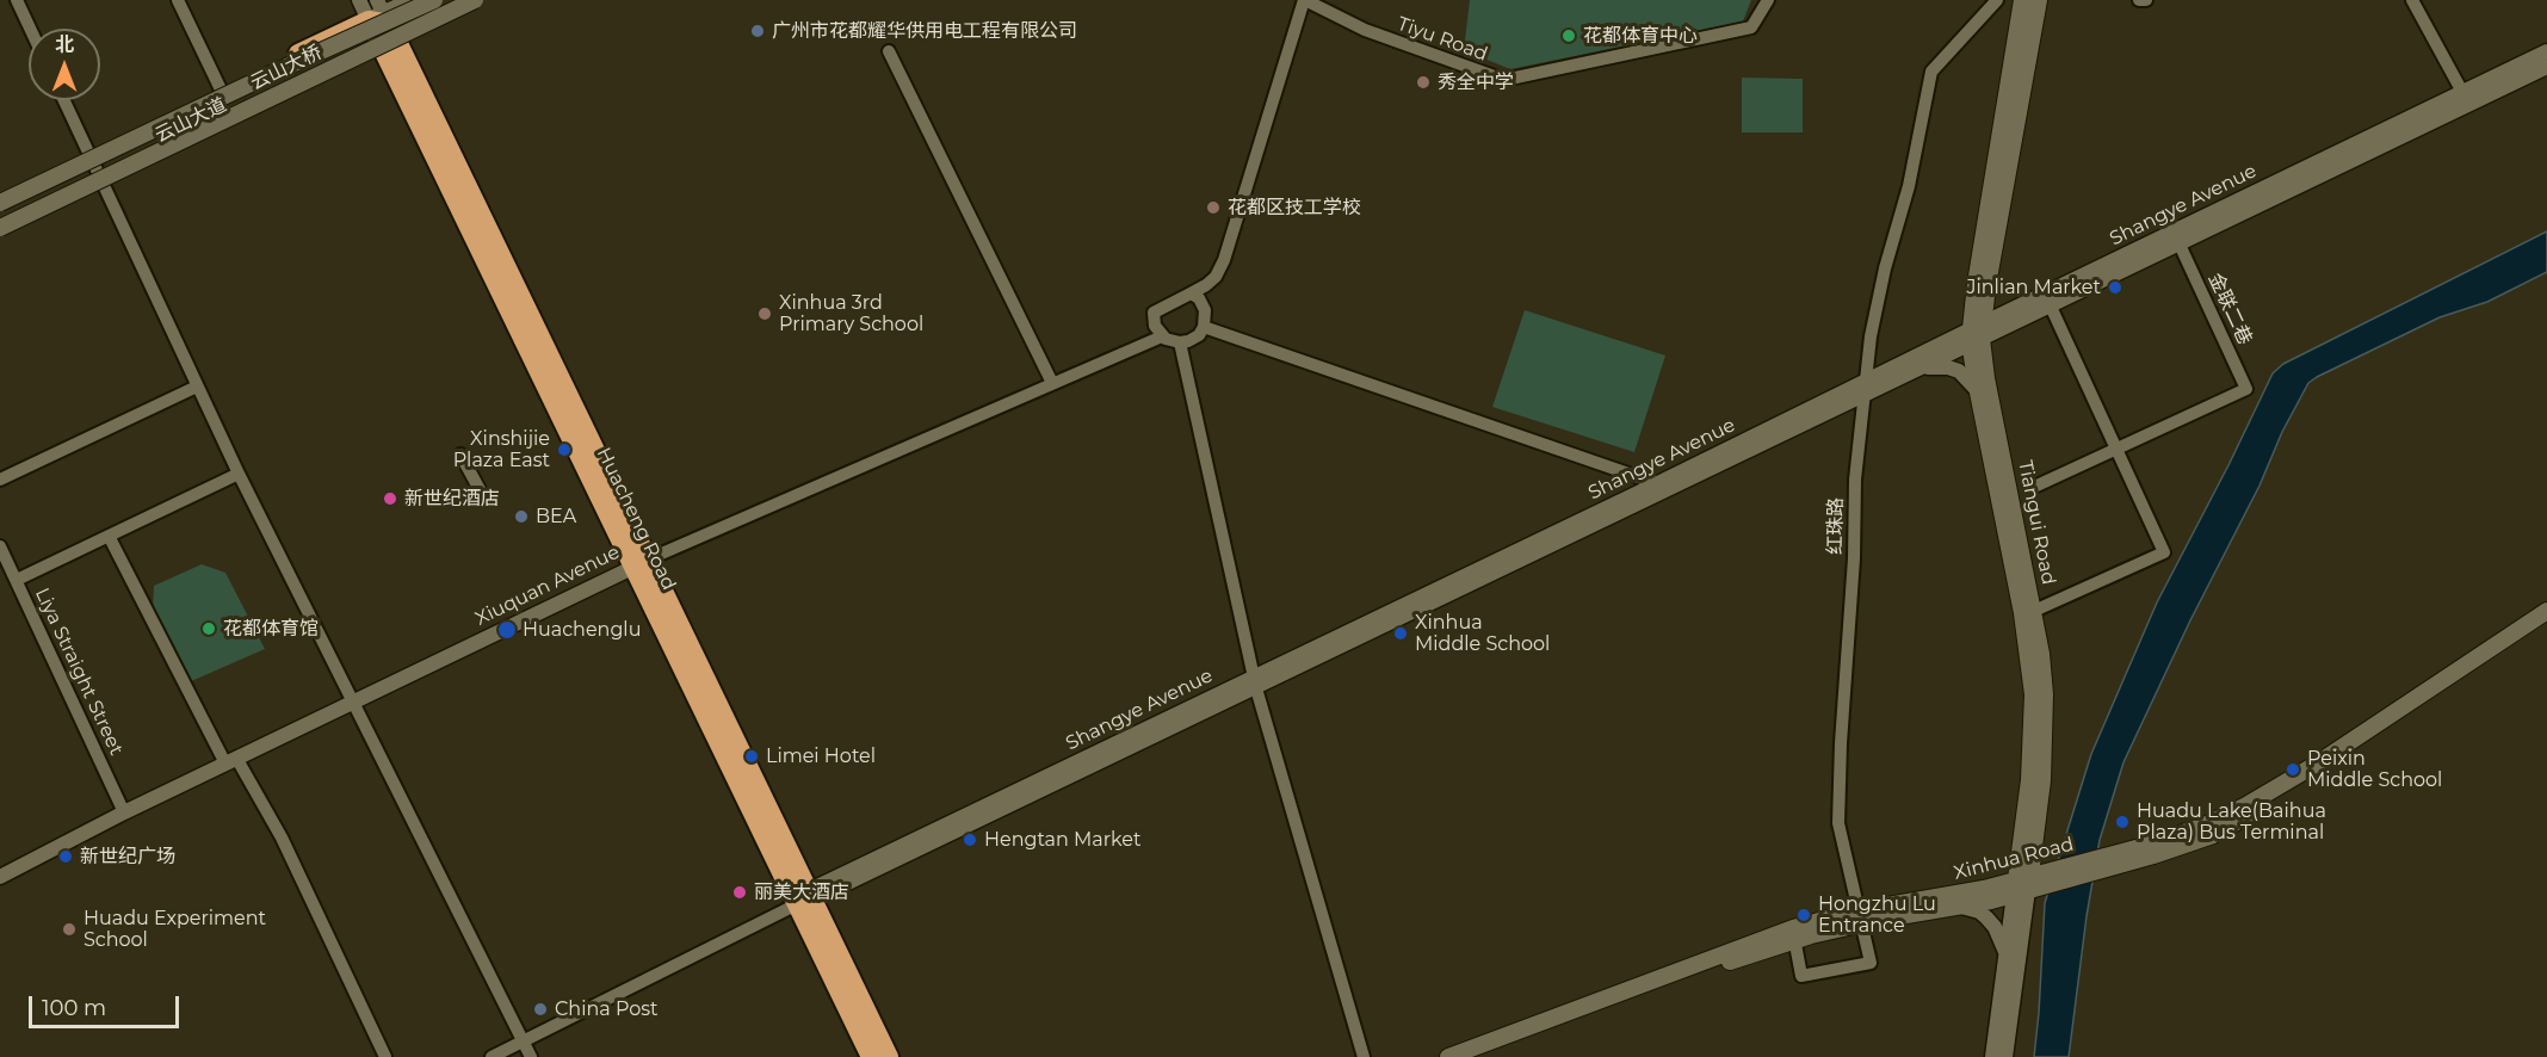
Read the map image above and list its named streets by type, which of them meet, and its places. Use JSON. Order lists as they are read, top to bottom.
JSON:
{
  "streets": {
    "highway": ["云山大道", "Huacheng Road"],
    "main road": ["云山大桥", "Tiangui Road", "Xinhua Road"],
    "street": [
      "Tiyu Road",
      "Shangye Avenue",
      "金联二巷",
      "红珠路",
      "Xiuquan Avenue",
      "Liya Straight Street"
    ]
  },
  "crossings": [
    ["云山大道", "Huacheng Road"],
    ["Shangye Avenue", "金联二巷"],
    ["Shangye Avenue", "Huacheng Road"],
    ["Shangye Avenue", "Tiangui Road"],
    ["Shangye Avenue", "红珠路"],
    ["Huacheng Road", "Xiuquan Avenue"],
    ["Tiangui Road", "Xinhua Road"],
    ["红珠路", "Xinhua Road"],
    ["Xiuquan Avenue", "Liya Straight Street"]
  ],
  "places": [
    "广州市花都耀华供用电工程有限公司",
    "花都体育中心",
    "秀全中学",
    "花都区技工学校",
    "Jinlian Market",
    "Xinhua 3rd Primary School",
    "Xinshijie Plaza East",
    "新世纪酒店",
    "BEA",
    "花都体育馆",
    "Huachenglu",
    "Xinhua Middle School",
    "Limei Hotel",
    "Peixin Middle School",
    "Huadu Lake(Baihua Plaza) Bus Terminal",
    "Hengtan Market",
    "新世纪广场",
    "丽美大酒店",
    "Hongzhu Lu Entrance",
    "Huadu Experiment School",
    "China Post"
  ],
  "scale_bar": "100 m",
  "north": "top"
}
